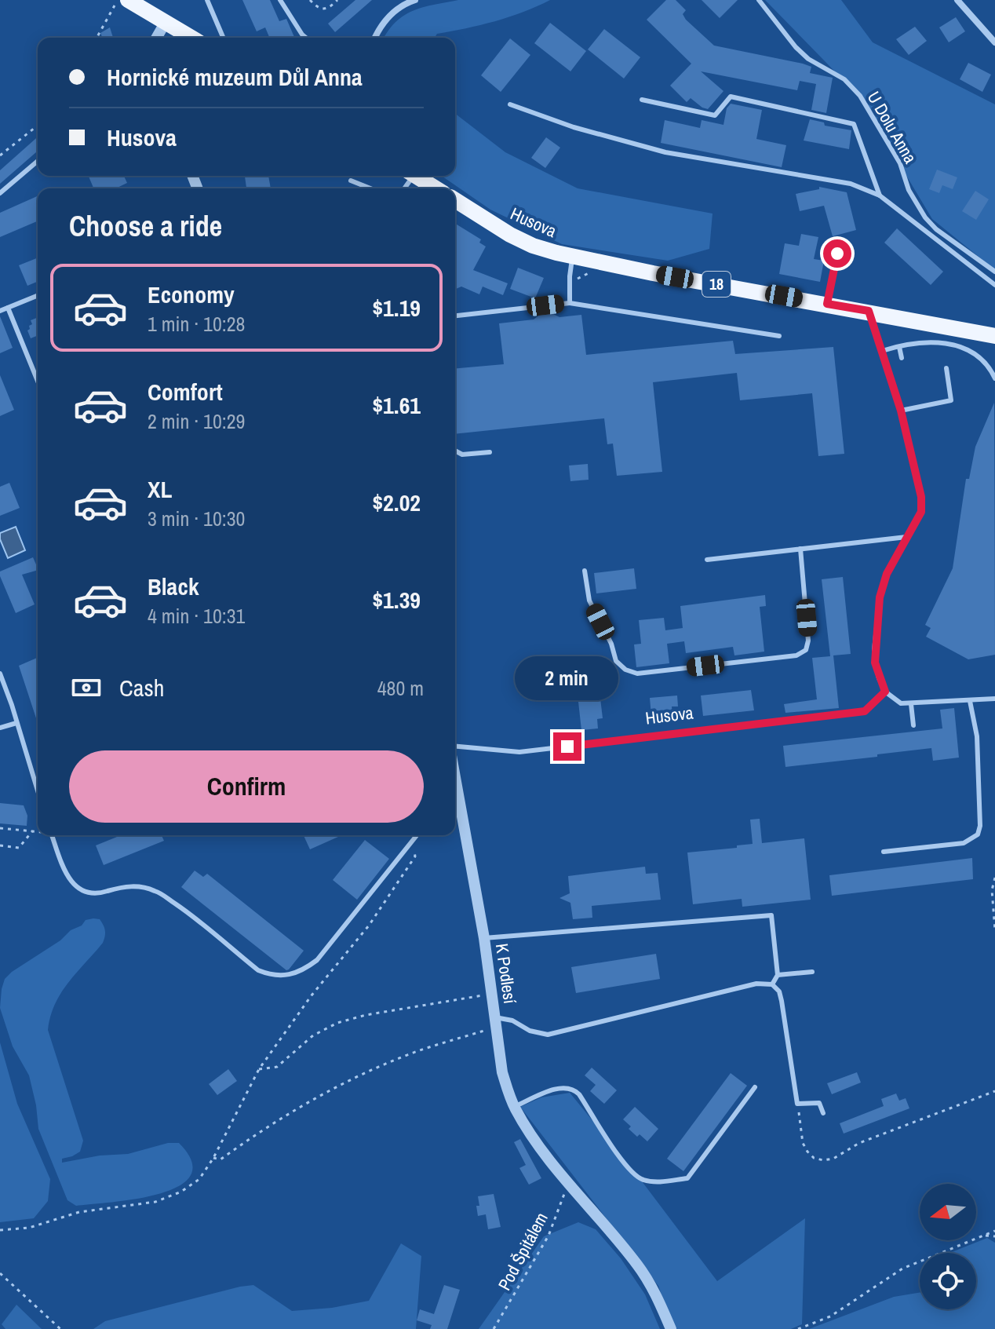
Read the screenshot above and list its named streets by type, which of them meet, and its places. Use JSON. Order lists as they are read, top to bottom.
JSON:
{
  "streets": {
    "main road": ["Husova", "18"],
    "street": ["K Podlesí"],
    "lane": ["U Dolu Anna"],
    "path": ["Pod Špitálem"]
  },
  "crossings": [
    ["K Podlesí", "Pod Špitálem"]
  ],
  "north": "left",
  "page": {
    "banner": ["Hornické muzeum Důl Anna", "Husova"],
    "heading": "Choose a ride",
    "list": [
      {
        "name": "Economy",
        "note": "1 min · 10:28",
        "value": "$1.19"
      },
      {
        "name": "Comfort",
        "note": "2 min · 10:29",
        "value": "$1.61"
      },
      {
        "name": "XL",
        "note": "3 min · 10:30",
        "value": "$2.02"
      },
      {
        "name": "Black",
        "note": "4 min · 10:31",
        "value": "$1.39"
      }
    ],
    "pay": ["Cash", "480 m"],
    "bubble": "2 min",
    "buttons": "Confirm"
  }
}
